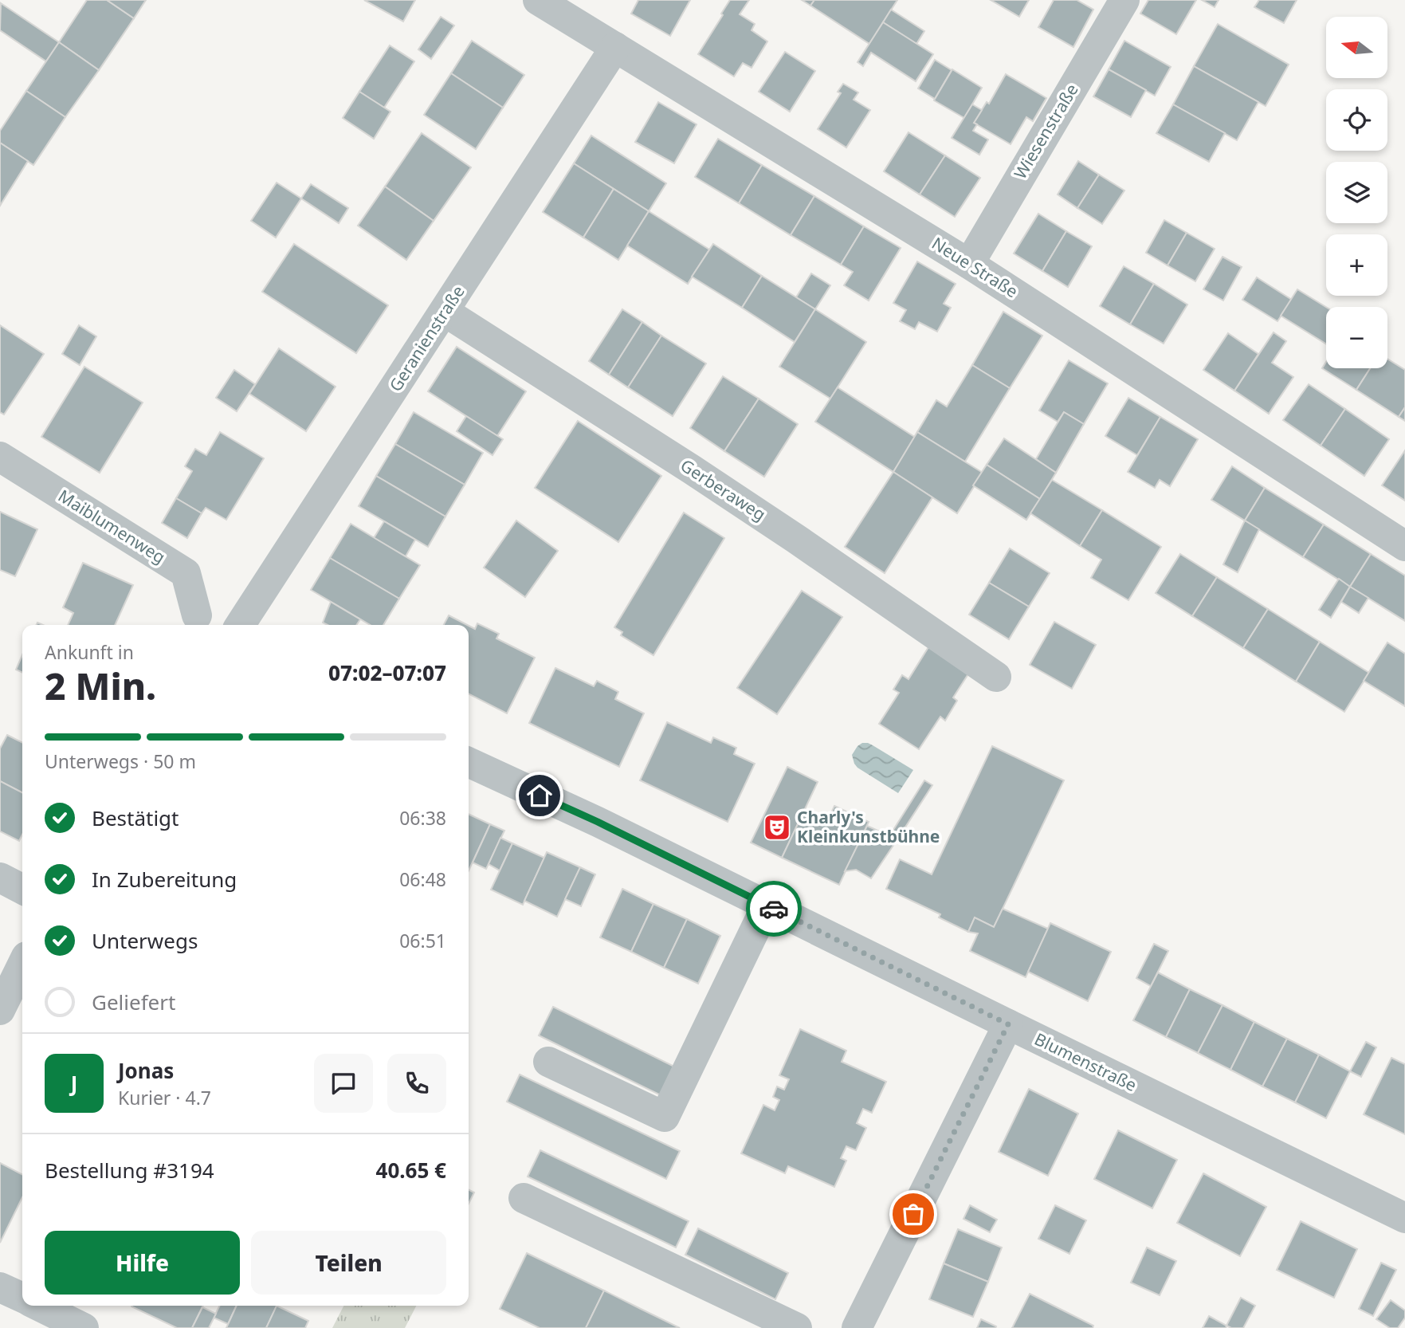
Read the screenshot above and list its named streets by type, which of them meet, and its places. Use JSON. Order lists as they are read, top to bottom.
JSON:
{
  "streets": {
    "street": [
      "Wiesenstraße",
      "Neue Straße",
      "Geranienstraße",
      "Gerberaweg",
      "Maiblumenweg",
      "Blumenstraße"
    ]
  },
  "crossings": [
    ["Wiesenstraße", "Neue Straße"],
    ["Neue Straße", "Geranienstraße"],
    ["Geranienstraße", "Gerberaweg"]
  ],
  "places": {
    "theatre": ["Charly's Kleinkunstbühne"]
  },
  "north": "left",
  "page": {
    "map_buttons": ["+", "−"],
    "heading": ["2 Min.", "Ankunft in", "07:02–07:07"],
    "panel": [
      "Jonas",
      "Kurier · 4.7",
      "Bestellung #3194",
      "40.65 €"
    ],
    "bar": "Unterwegs · 50 m",
    "list": [
      ["Bestätigt", "06:38"],
      ["In Zubereitung", "06:48"],
      ["Unterwegs", "06:51"],
      "Geliefert"
    ],
    "round": "J",
    "buttons": ["Hilfe", "Teilen"]
  }
}
